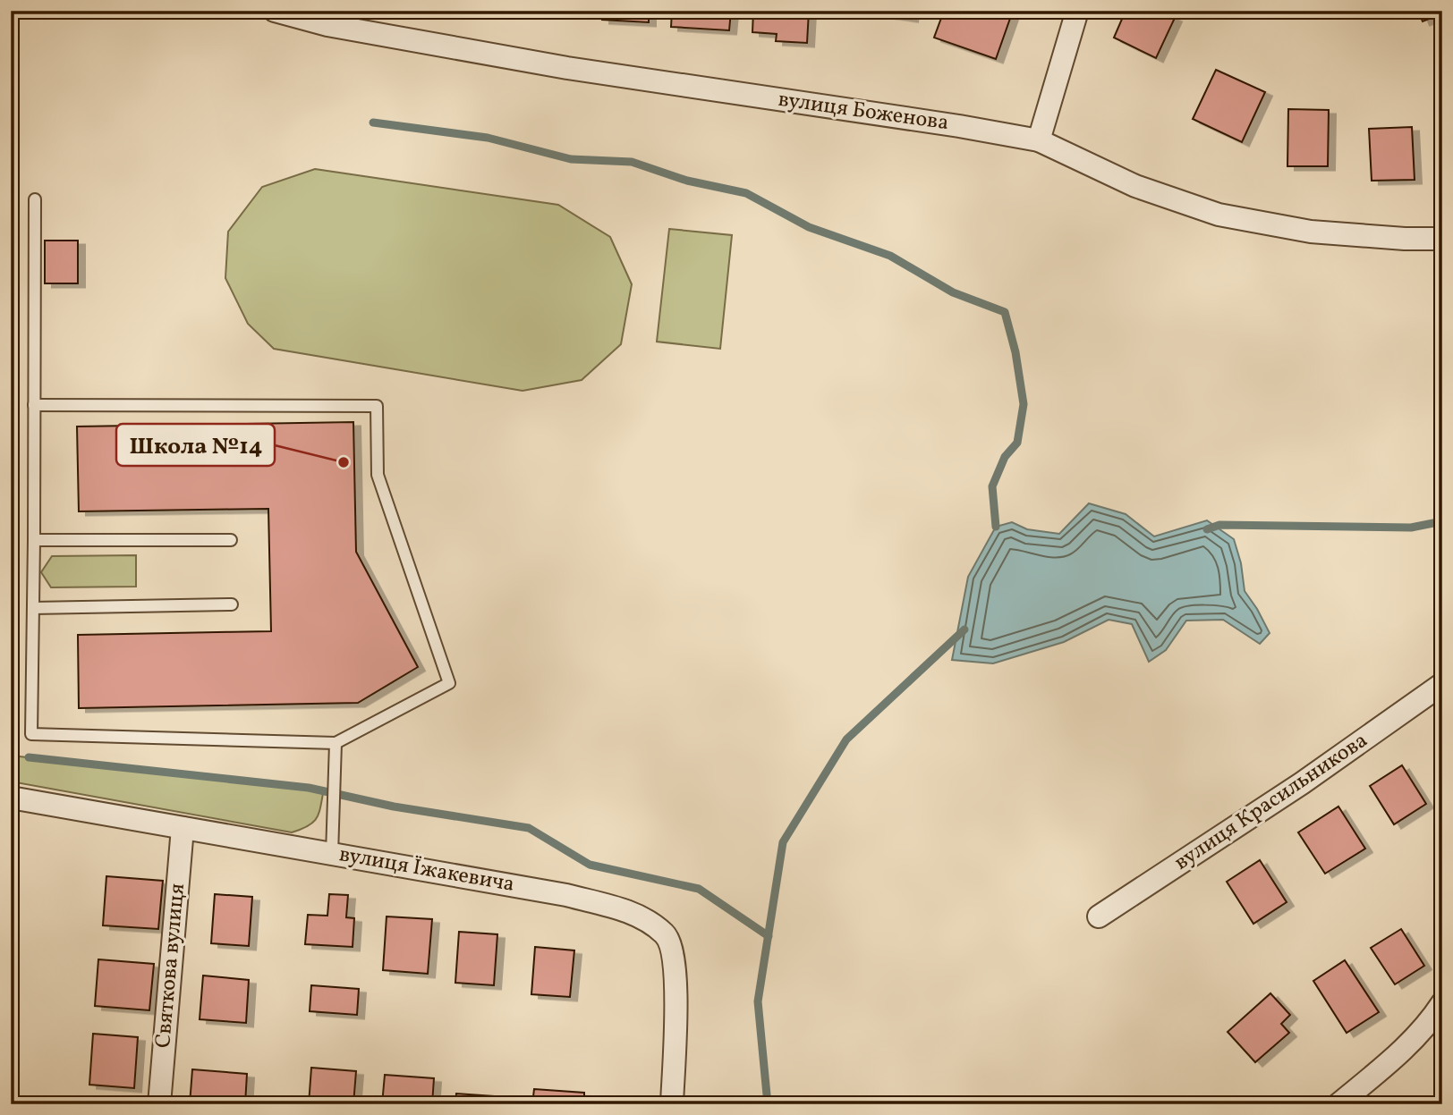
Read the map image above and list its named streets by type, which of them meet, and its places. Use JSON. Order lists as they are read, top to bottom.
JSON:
{
  "streets": {
    "street": [
      "вулиця Боженова",
      "вулиця Красильникова",
      "вулиця Їжакевича",
      "Святкова вулиця"
    ]
  },
  "crossings": [
    ["вулиця Їжакевича", "Святкова вулиця"]
  ],
  "places": ["Школа №14"]
}
